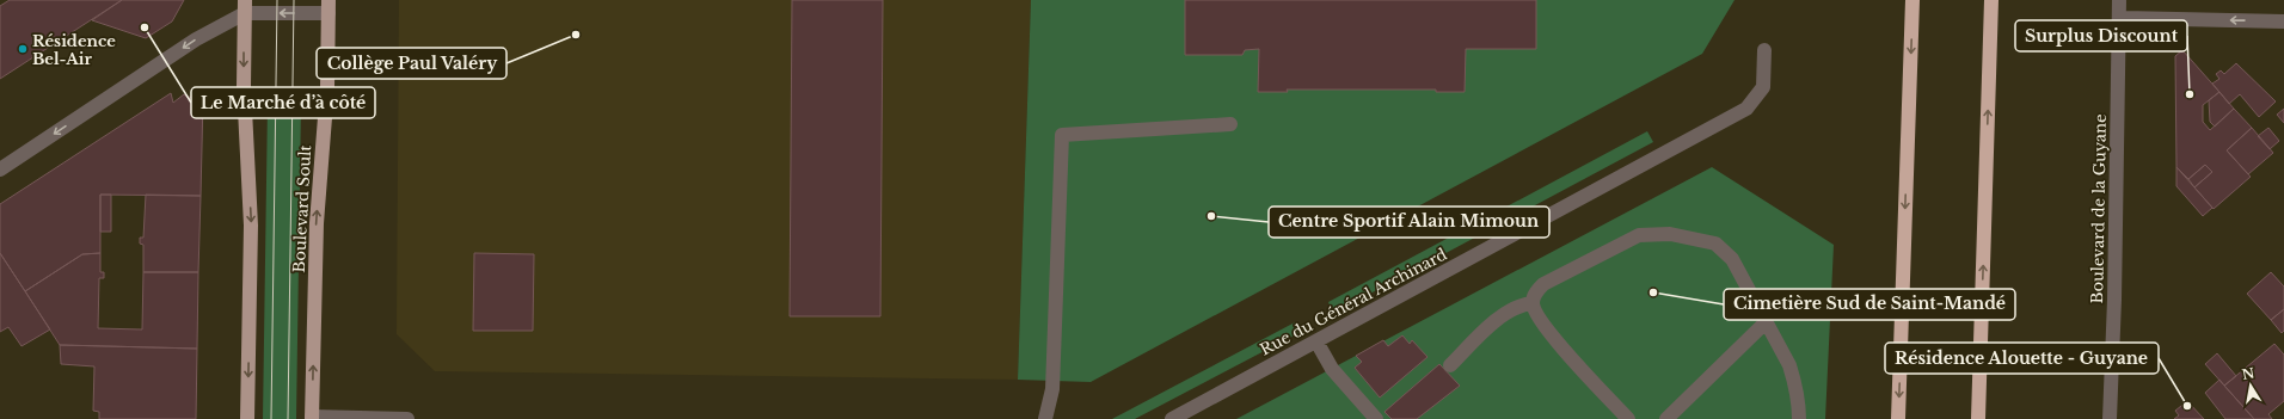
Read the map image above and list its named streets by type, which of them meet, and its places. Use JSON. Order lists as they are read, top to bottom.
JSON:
{
  "streets": {
    "main road": ["Boulevard Soult"],
    "street": ["Boulevard de la Guyane", "Rue du Général Archinard"]
  },
  "places": [
    "Le Marché d’à côté",
    "Collège Paul Valéry",
    "Résidence Bel-Air",
    "Surplus Discount",
    "Centre Sportif Alain Mimoun",
    "Cimetière Sud de Saint-Mandé",
    "Résidence Alouette - Guyane"
  ],
  "north": "top"
}
